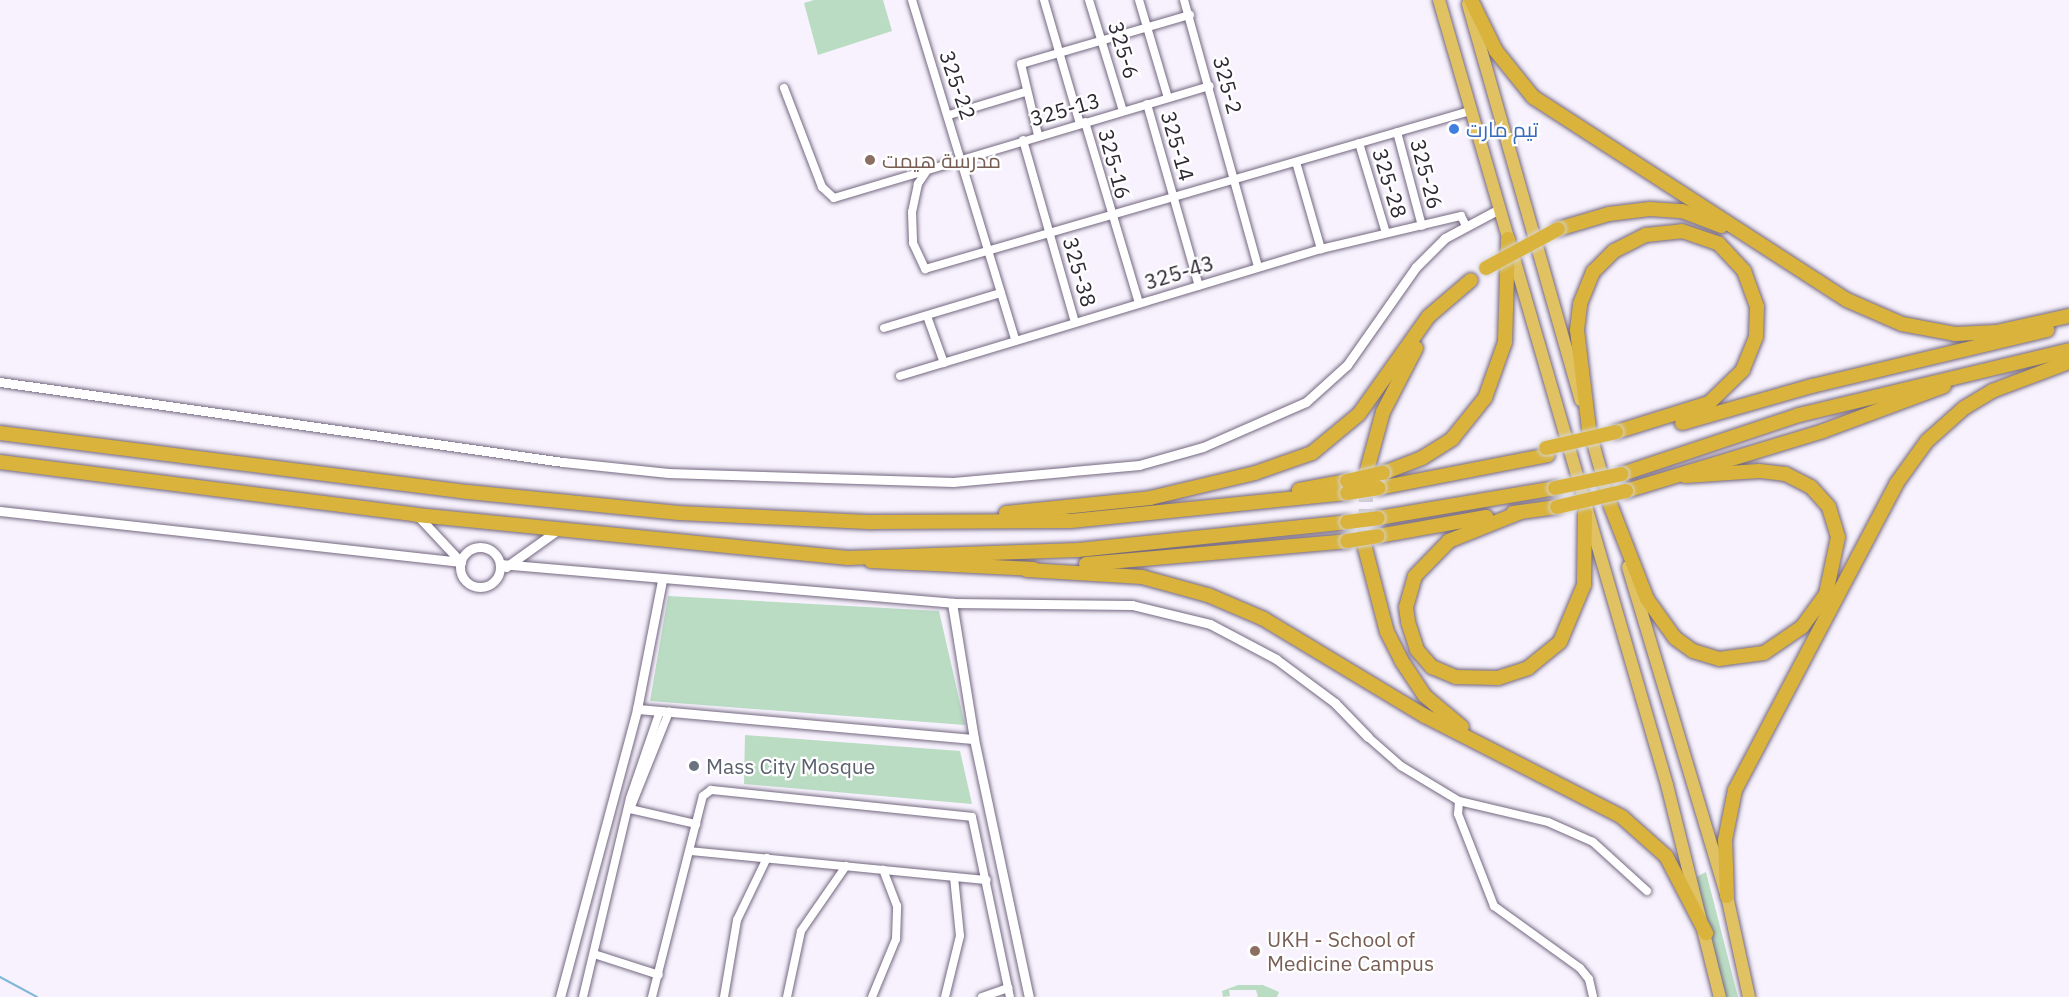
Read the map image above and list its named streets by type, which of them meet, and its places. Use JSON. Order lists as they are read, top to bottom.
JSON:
{
  "streets": {
    "street": [
      "325-6",
      "325-22",
      "325-2",
      "325-13",
      "325-14",
      "325-16",
      "325-26",
      "325-28",
      "325-38",
      "325-43"
    ]
  },
  "crossings": [
    ["325-6", "325-13"],
    ["325-22", "325-13"],
    ["325-22", "325-43"],
    ["325-2", "325-13"],
    ["325-2", "325-43"],
    ["325-13", "325-14"],
    ["325-13", "325-16"],
    ["325-13", "325-38"],
    ["325-14", "325-43"],
    ["325-16", "325-43"],
    ["325-26", "325-43"],
    ["325-28", "325-43"],
    ["325-38", "325-43"]
  ],
  "places": [
    "تيم مارت",
    "مدرسة هيمت",
    "Mass City Mosque",
    "UKH - School of Medicine Campus"
  ]
}
